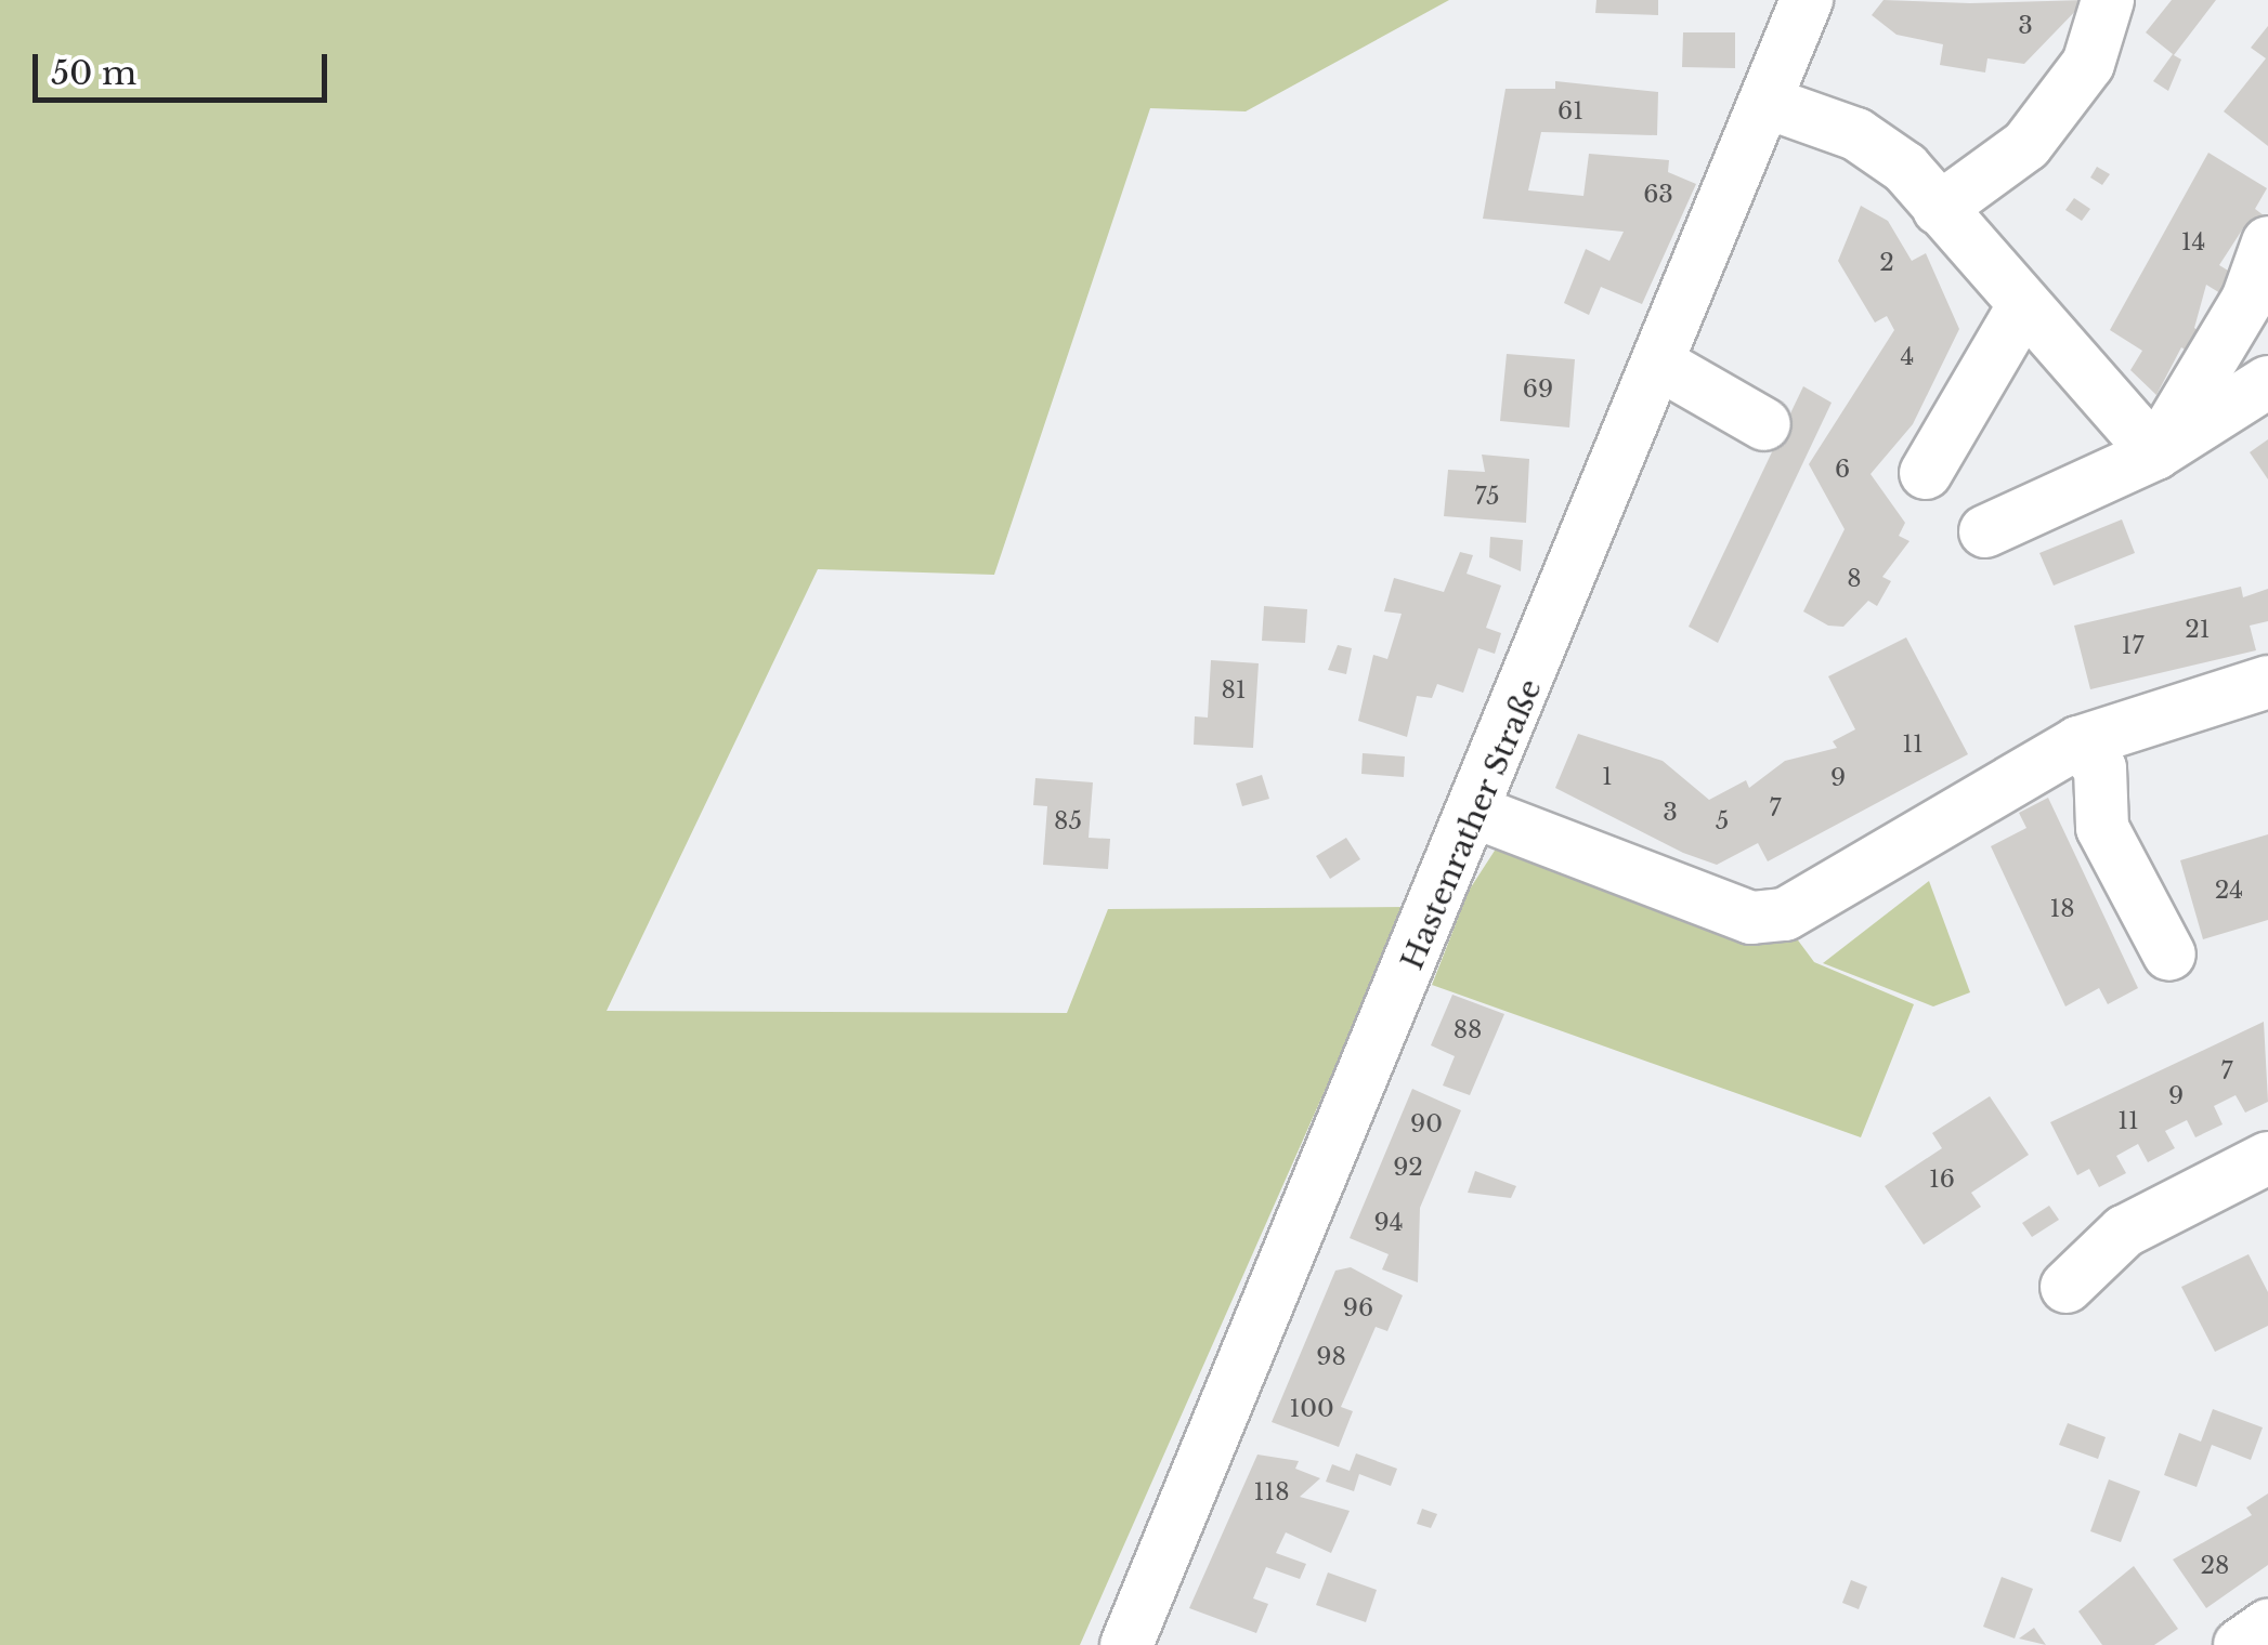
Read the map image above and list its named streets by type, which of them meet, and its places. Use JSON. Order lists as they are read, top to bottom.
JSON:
{
  "streets": {
    "street": ["Hastenrather Straße"]
  },
  "house_numbers": [
    "3",
    "61",
    "63",
    "14",
    "2",
    "4",
    "69",
    "6",
    "75",
    "8",
    "21",
    "17",
    "81",
    "11",
    "1",
    "9",
    "7",
    "3",
    "85",
    "5",
    "24",
    "18",
    "88",
    "7",
    "9",
    "11",
    "90",
    "92",
    "16",
    "94",
    "96",
    "98",
    "100",
    "118",
    "28"
  ],
  "scale_bar": "50 m"
}
